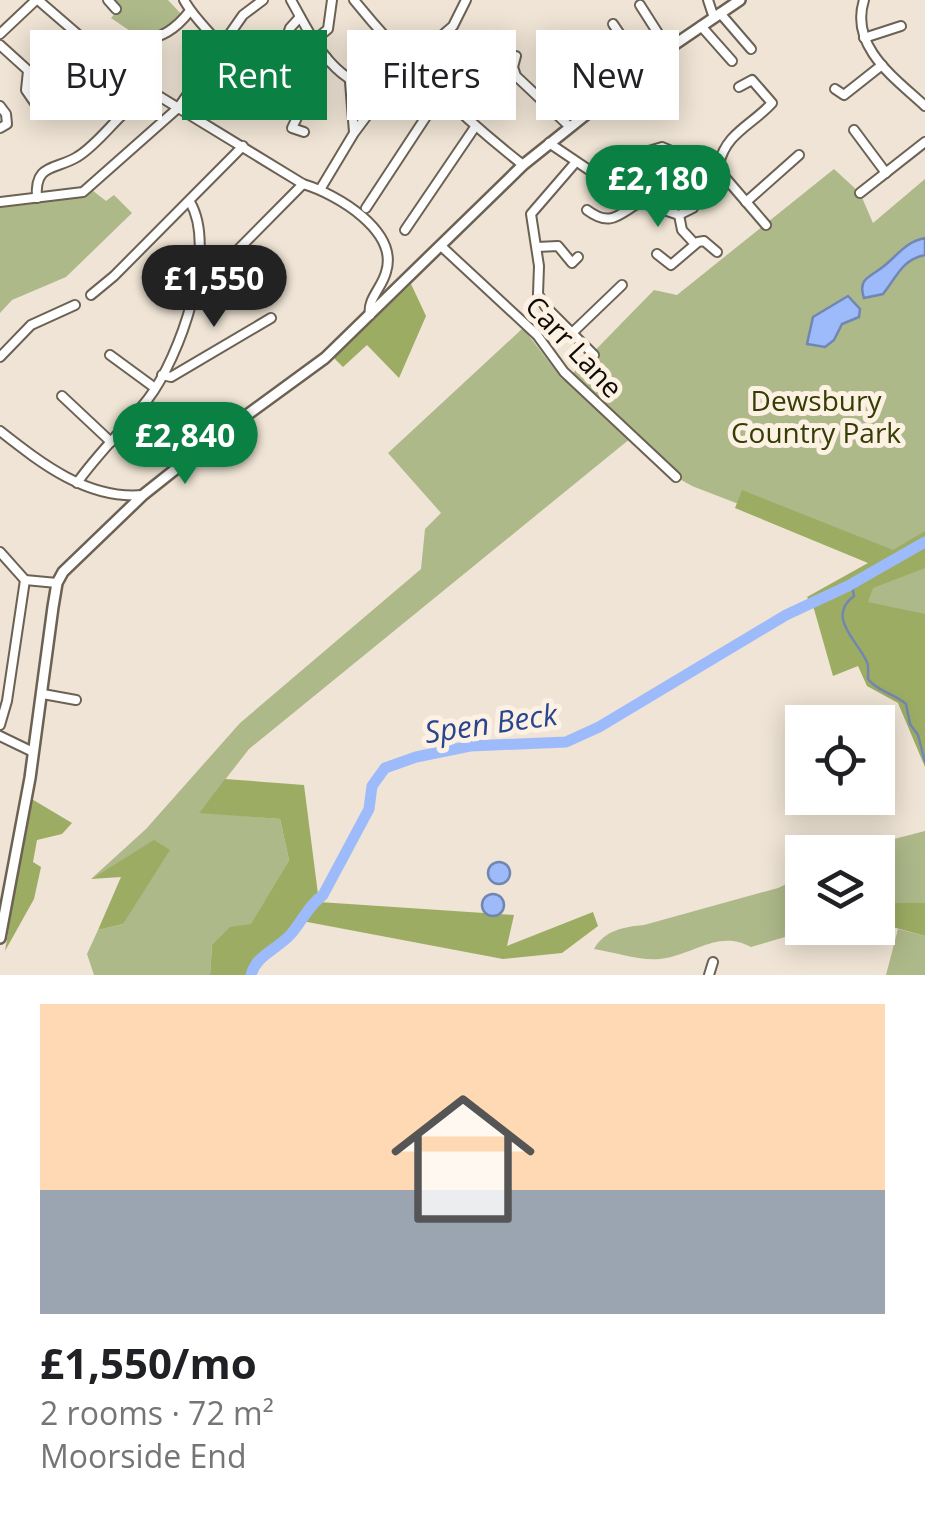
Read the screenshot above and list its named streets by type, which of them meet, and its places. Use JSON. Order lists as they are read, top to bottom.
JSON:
{
  "streets": {
    "street": ["Carr Lane"]
  },
  "water": ["Spen Beck"],
  "parks": ["Dewsbury Country Park"],
  "page": {
    "chip": [
      "Buy",
      "Rent",
      "Filters",
      "New"
    ],
    "price": ["£2,180", "£1,550", "£2,840"],
    "list": [
      {
        "name": "£1,550/mo",
        "note": "2 rooms · 72 m² · Moorside End"
      }
    ]
  }
}
